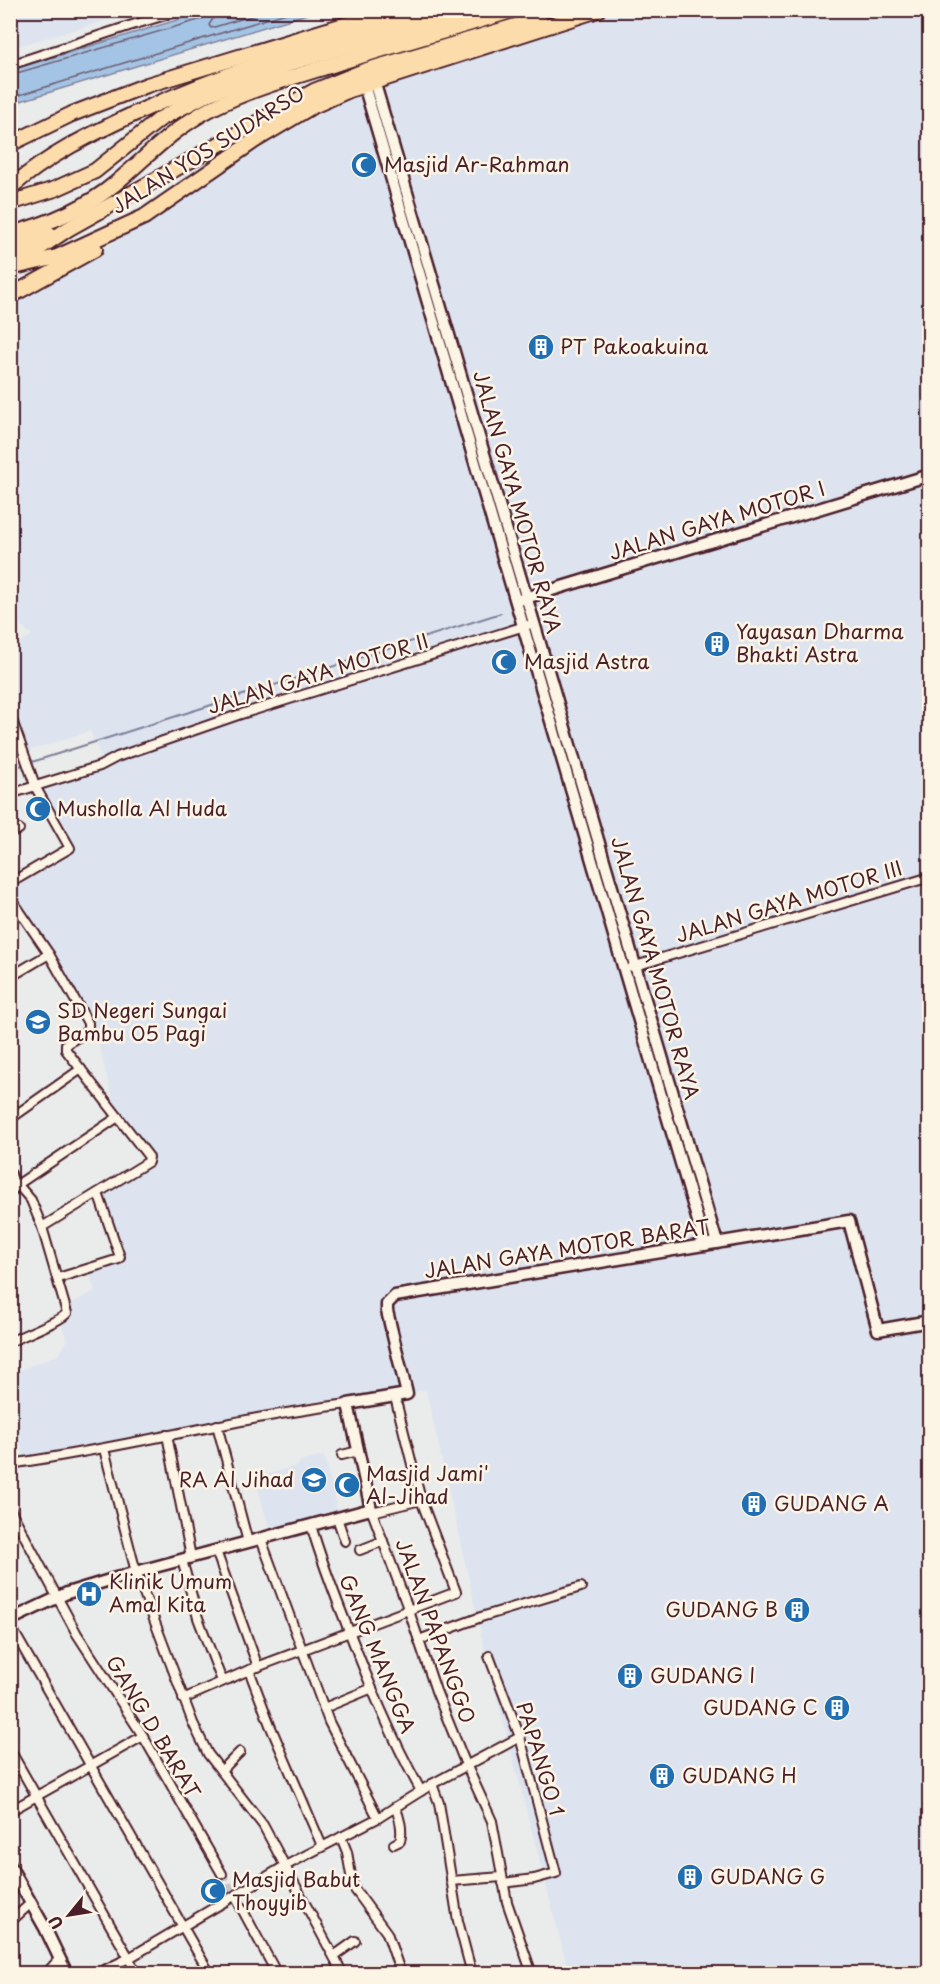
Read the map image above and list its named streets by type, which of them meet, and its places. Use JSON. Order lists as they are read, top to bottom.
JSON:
{
  "streets": {
    "highway": ["JALAN YOS SUDARSO"],
    "street": [
      "JALAN GAYA MOTOR RAYA",
      "JALAN GAYA MOTOR I",
      "JALAN GAYA MOTOR II",
      "JALAN GAYA MOTOR III",
      "JALAN GAYA MOTOR BARAT",
      "JALAN PAPANGGO",
      "GANG MANGGA",
      "GANG D BARAT",
      "PAPANGO 1"
    ]
  },
  "crossings": [
    ["JALAN YOS SUDARSO", "JALAN GAYA MOTOR RAYA"],
    ["JALAN GAYA MOTOR RAYA", "JALAN GAYA MOTOR I"],
    ["JALAN GAYA MOTOR RAYA", "JALAN GAYA MOTOR II"],
    ["JALAN GAYA MOTOR RAYA", "JALAN GAYA MOTOR III"],
    ["JALAN GAYA MOTOR RAYA", "JALAN GAYA MOTOR BARAT"],
    ["JALAN PAPANGGO", "PAPANGO 1"]
  ],
  "places": {
    "mosque": [
      "Masjid Ar-Rahman",
      "Masjid Astra",
      "Musholla Al Huda",
      "Masjid Jami' Al-Jihad",
      "Masjid Babut Thoyyib"
    ],
    "building": [
      "PT Pakoakuina",
      "Yayasan Dharma Bhakti Astra",
      "GUDANG A",
      "GUDANG B",
      "GUDANG I",
      "GUDANG C",
      "GUDANG H",
      "GUDANG G"
    ],
    "school or university": ["SD Negeri Sungai Bambu 05 Pagi", "RA Al Jihad"],
    "hospital": ["Klinik Umum Amal Kita"]
  },
  "north": "bottom left"
}
